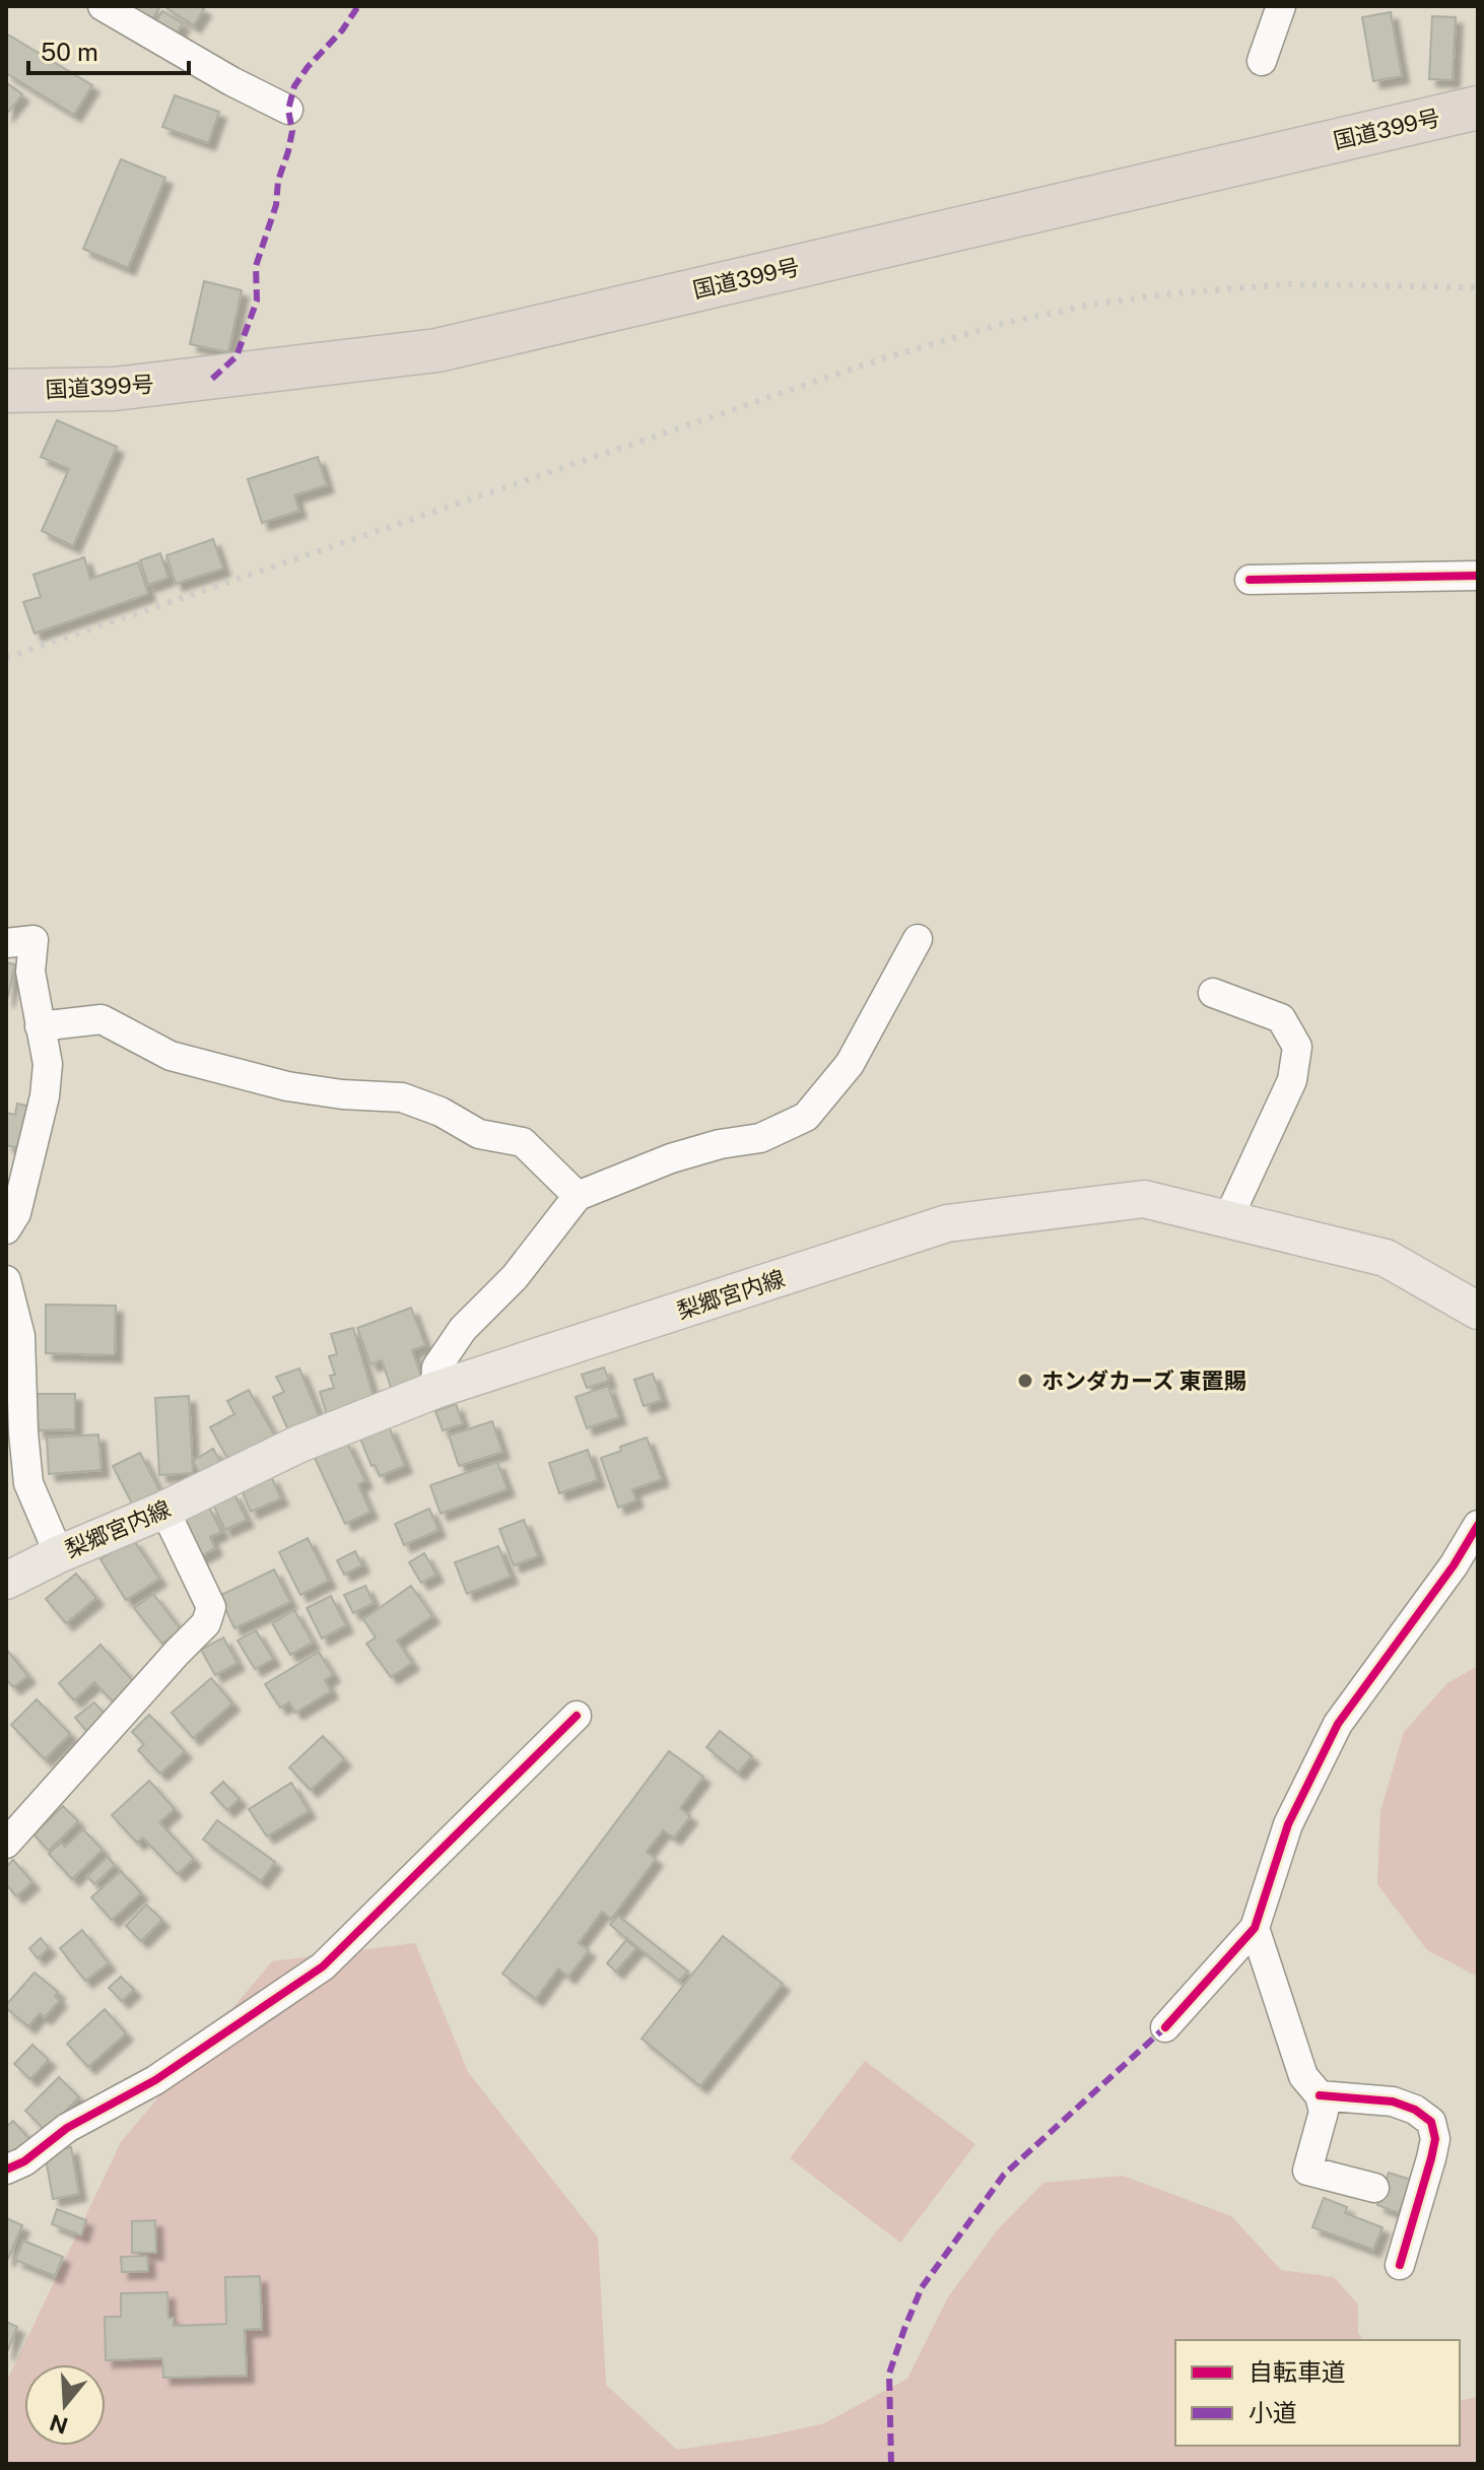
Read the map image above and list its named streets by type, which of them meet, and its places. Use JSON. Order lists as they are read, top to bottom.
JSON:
{
  "streets": {
    "highway": ["国道399号"],
    "main road": ["梨郷宮内線"]
  },
  "places": ["ホンダカーズ 東置賜"],
  "legend": ["自転車道", "小道"],
  "scale_bar": "50 m",
  "north": "bottom"
}
